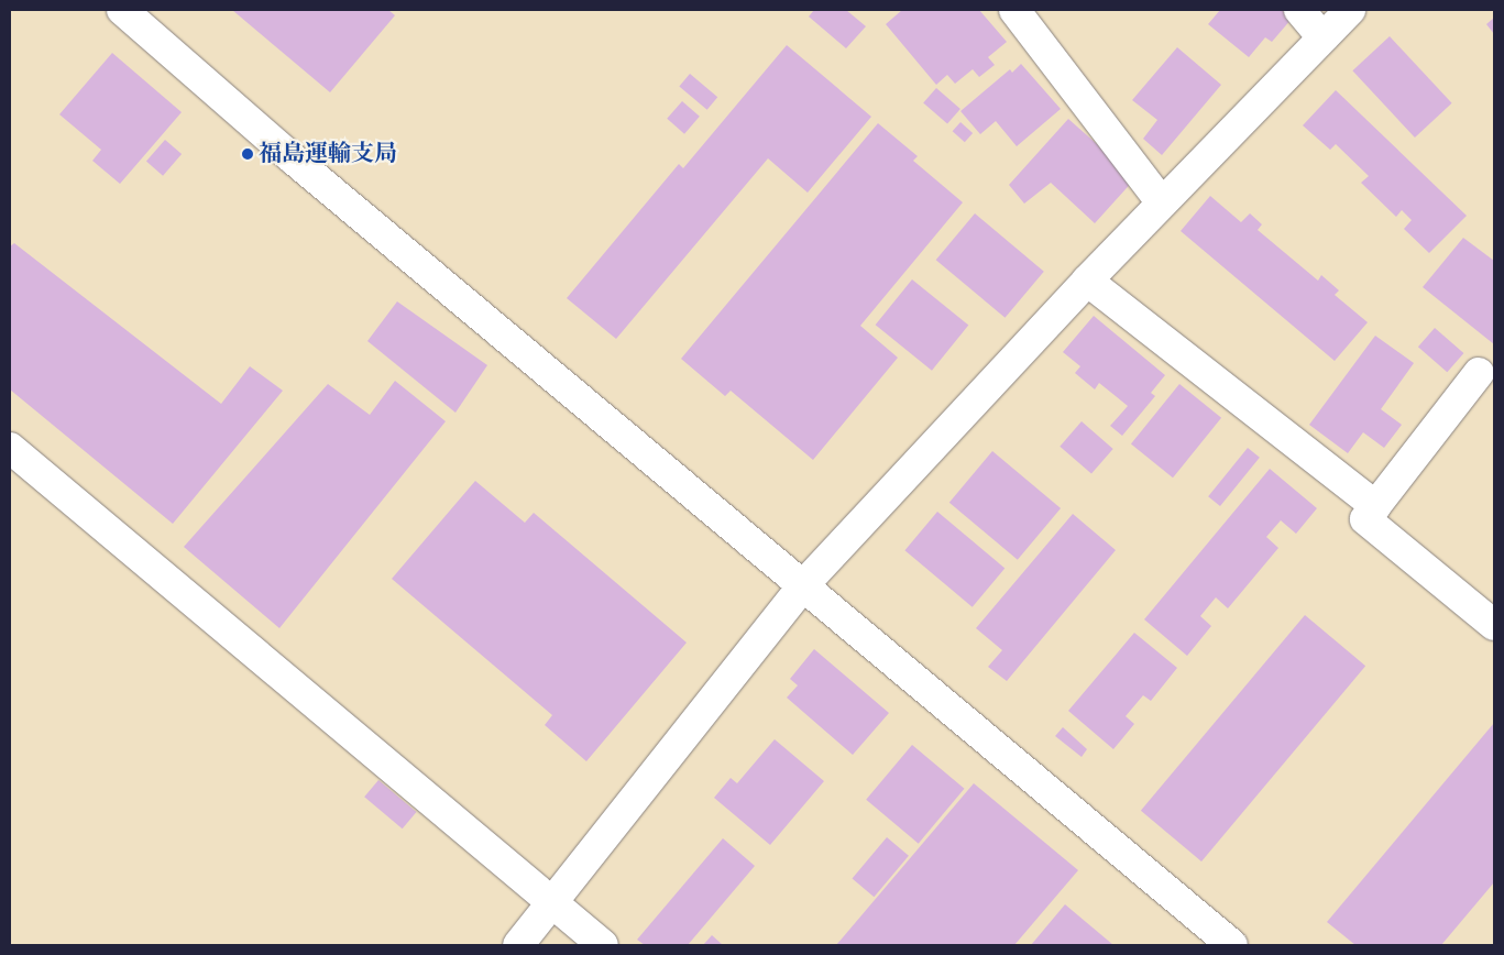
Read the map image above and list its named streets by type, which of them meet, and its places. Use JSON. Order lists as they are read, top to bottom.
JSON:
{
  "places": ["福島運輸支局"]
}
